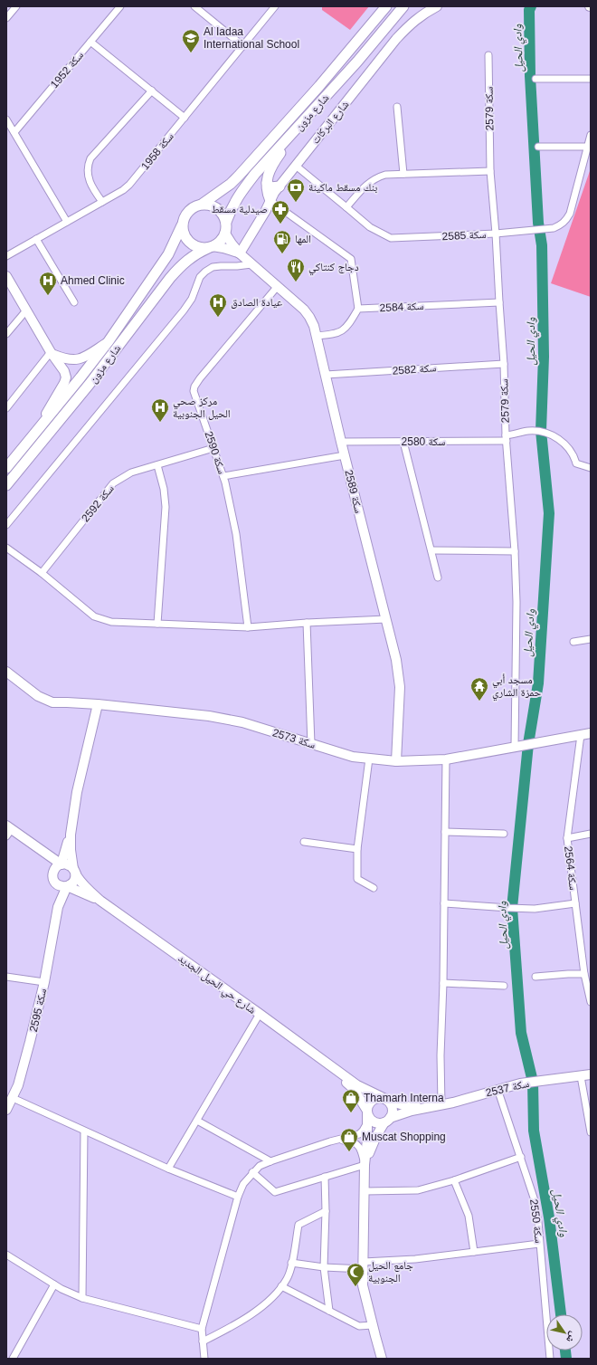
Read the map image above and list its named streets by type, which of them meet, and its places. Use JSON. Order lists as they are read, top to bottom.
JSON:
{
  "streets": {
    "main road": ["شارع مزون"],
    "street": [
      "سكة 1952",
      "سكة 2579",
      "شارع البركات",
      "سكة 1958",
      "سكة 2585",
      "سكة 2584",
      "سكة 2582",
      "سكة 2580",
      "سكة 2590",
      "سكة 2589",
      "سكة 2592",
      "سكة 2573",
      "سكة 2564",
      "شارع حي الحيل الجديد",
      "سكة 2595",
      "سكة 2537",
      "سكة 2550"
    ]
  },
  "crossings": [
    ["سكة 2579", "سكة 2585"],
    ["سكة 2579", "سكة 2584"],
    ["سكة 2579", "سكة 2582"],
    ["سكة 2579", "سكة 2580"],
    ["سكة 2579", "سكة 2573"],
    ["شارع مزون", "سكة 2589"],
    ["شارع البركات", "سكة 2585"],
    ["شارع البركات", "سكة 2589"],
    ["سكة 2582", "سكة 2589"],
    ["سكة 2580", "سكة 2589"],
    ["سكة 2590", "سكة 2589"],
    ["سكة 2590", "سكة 2592"],
    ["سكة 2589", "سكة 2573"],
    ["سكة 2573", "سكة 2564"],
    ["شارع حي الحيل الجديد", "سكة 2595"],
    ["سكة 2537", "سكة 2550"]
  ],
  "water": ["وادي الحيل"],
  "places": {
    "school or university": ["Al Iadaa International School"],
    "bank": ["بنك مسقط ماكينة"],
    "pharmacy": ["صيدلية مسقط"],
    "fuel station": ["المها"],
    "restaurant": ["دجاج كنتاكي"],
    "hospital": ["Ahmed Clinic", "عيادة الصادق", "مركز صحي الحيل الجنوبية"],
    "temple": ["مسجد أبي حمزة الشاري"],
    "shop": ["Thamarh Interna", "Muscat Shopping"],
    "mosque": ["جامع الحيل الجنوبية"]
  },
  "north": "bottom right"
}
